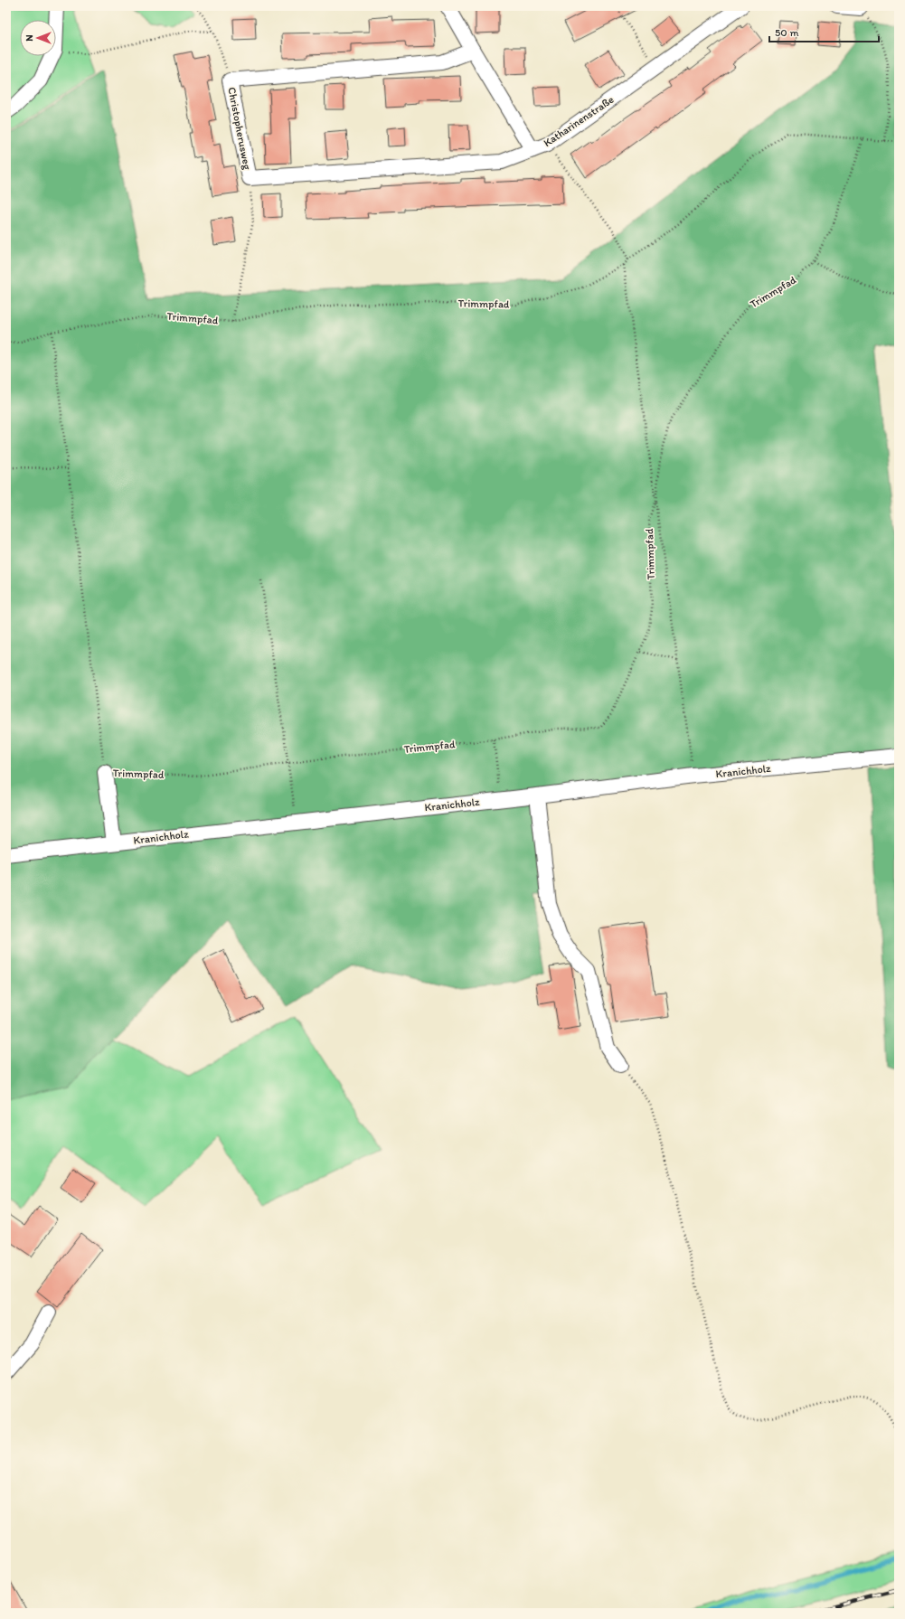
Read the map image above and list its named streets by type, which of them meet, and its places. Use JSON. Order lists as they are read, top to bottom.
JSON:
{
  "streets": {
    "street": [
      "Katharinenstraße",
      "Christopherusweg",
      "Trimmpfad",
      "Kranichholz"
    ]
  },
  "crossings": [
    ["Katharinenstraße", "Christopherusweg"],
    ["Trimmpfad", "Kranichholz"]
  ],
  "scale_bar": "50 m",
  "north": "left"
}
